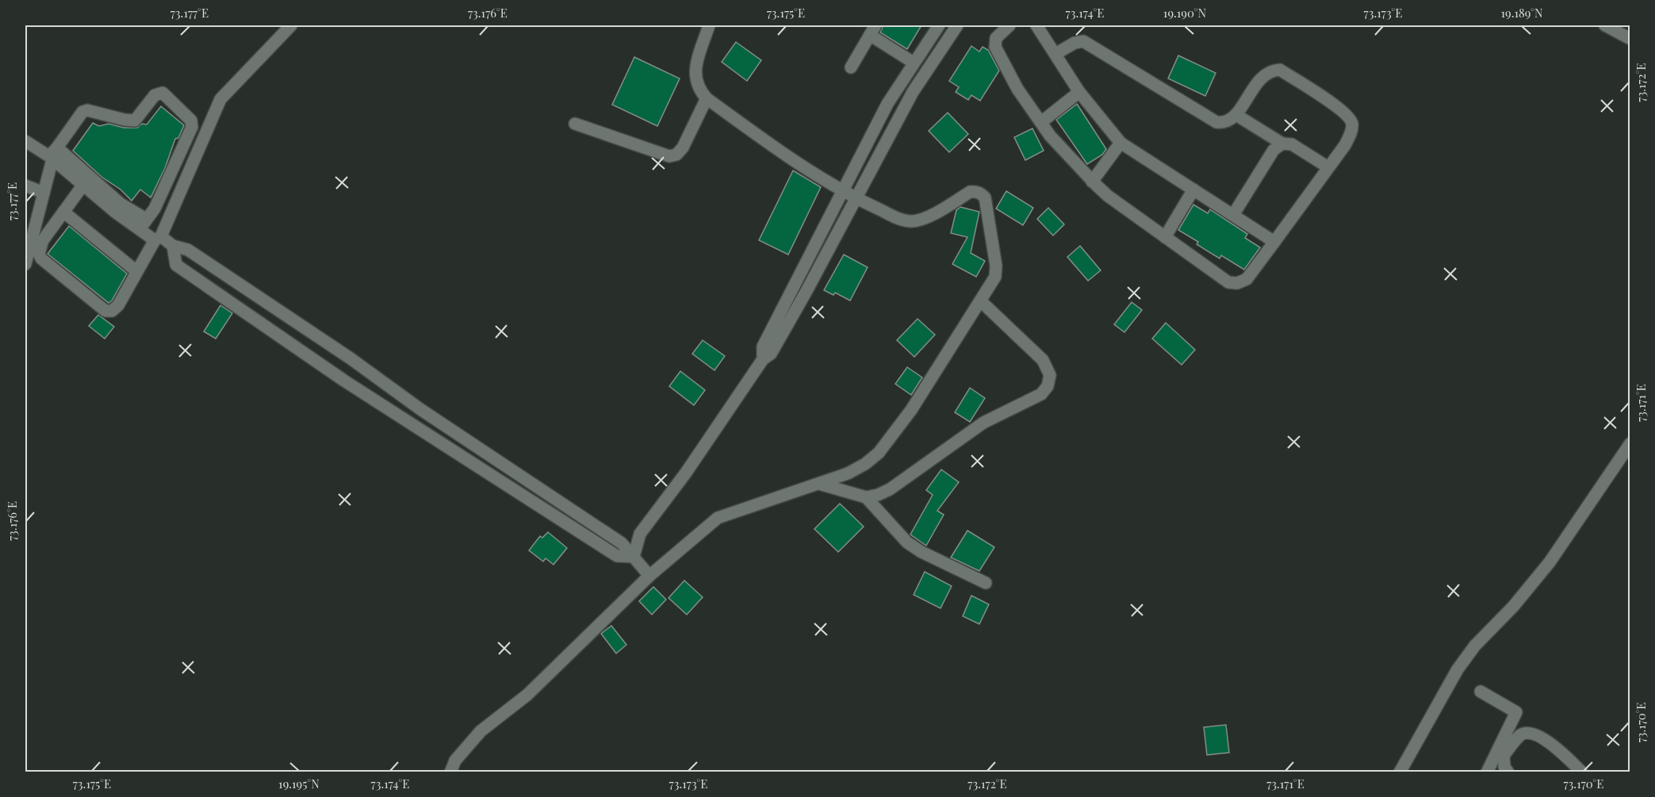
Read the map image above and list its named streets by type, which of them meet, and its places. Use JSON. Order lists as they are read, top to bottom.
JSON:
{
  "coordinates": [
    "73.177°E",
    "73.176°E",
    "73.175°E",
    "73.174°E",
    "19.190°N",
    "73.173°E",
    "19.189°N",
    "73.172°E",
    "73.171°E",
    "73.170°E",
    "19.195°N"
  ]
}
